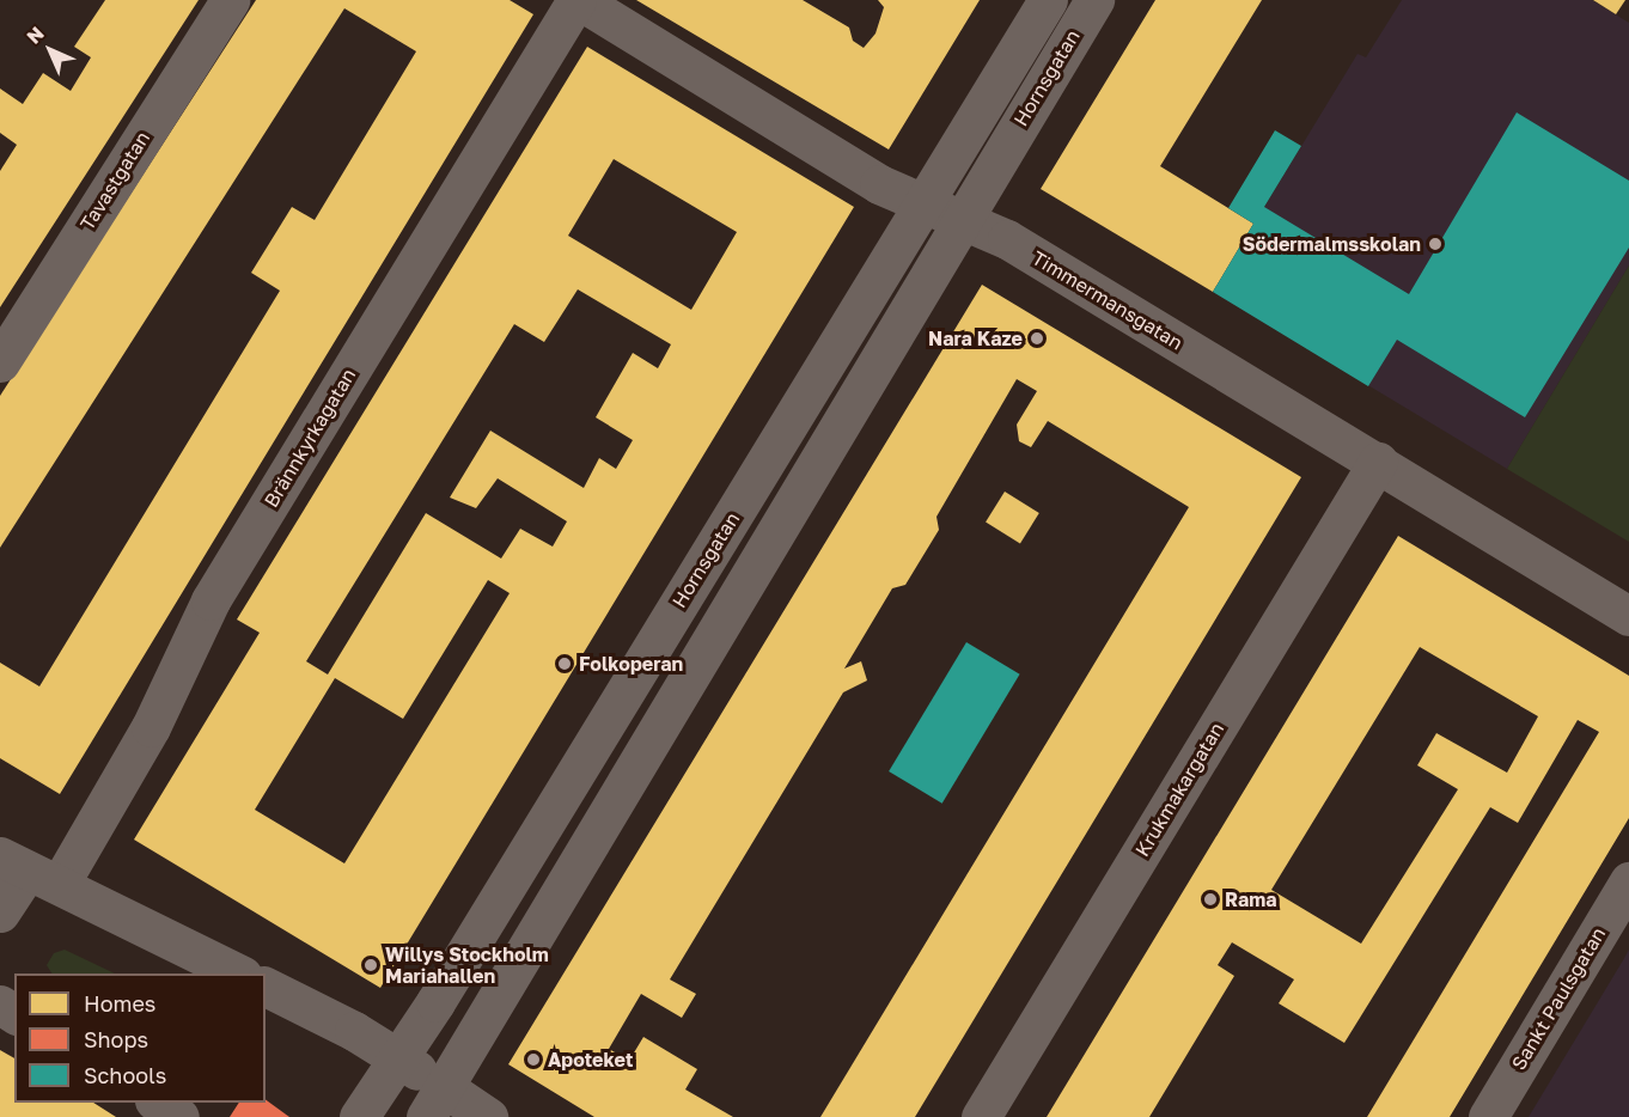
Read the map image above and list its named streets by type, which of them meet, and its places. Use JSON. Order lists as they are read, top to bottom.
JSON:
{
  "streets": {
    "street": [
      "Hornsgatan",
      "Tavastgatan",
      "Timmermansgatan",
      "Brännkyrkagatan",
      "Krukmakargatan",
      "Sankt Paulsgatan"
    ]
  },
  "crossings": [
    ["Hornsgatan", "Timmermansgatan"],
    ["Timmermansgatan", "Brännkyrkagatan"],
    ["Timmermansgatan", "Krukmakargatan"]
  ],
  "places": [
    "Södermalmsskolan",
    "Nara Kaze",
    "Folkoperan",
    "Rama",
    "Willys Stockholm Mariahallen",
    "Apoteket"
  ],
  "legend": ["Homes", "Shops", "Schools"],
  "north": "top left"
}
